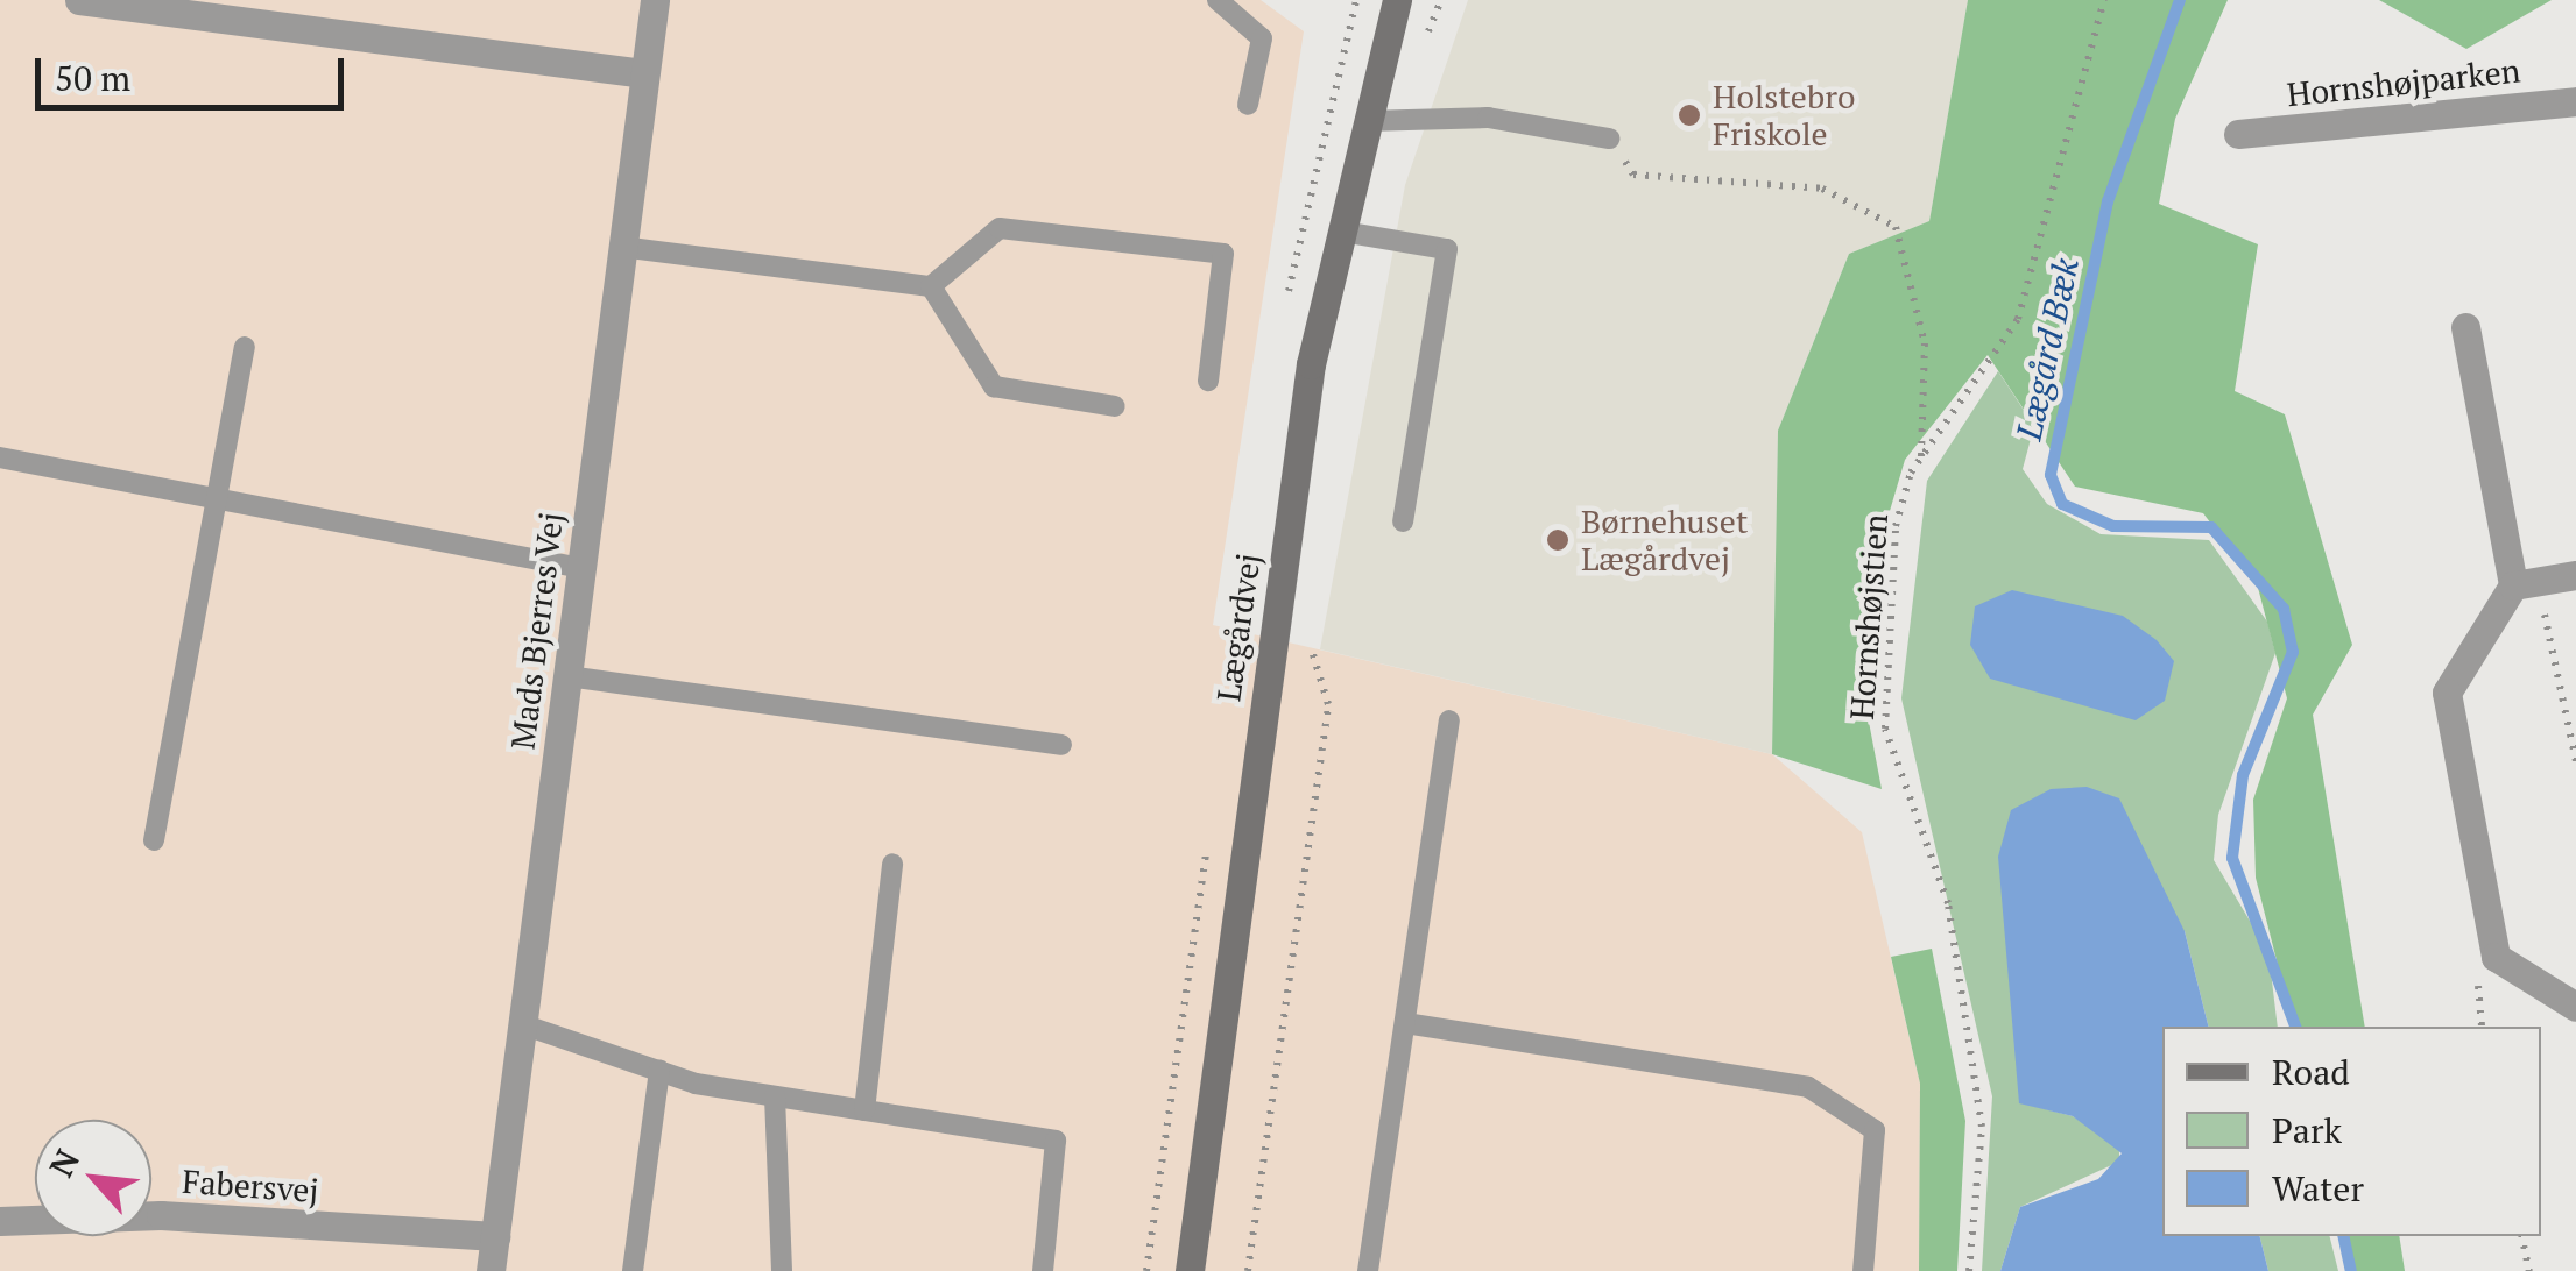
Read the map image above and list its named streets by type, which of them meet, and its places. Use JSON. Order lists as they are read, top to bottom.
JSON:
{
  "streets": {
    "street": [
      "Hornshøjparken",
      "Lægårdvej",
      "Mads Bjerres Vej",
      "Fabersvej"
    ],
    "path": ["Hornshøjstien"]
  },
  "crossings": [
    ["Mads Bjerres Vej", "Fabersvej"]
  ],
  "water": ["Lægård Bæk"],
  "places": ["Holstebro Friskole", "Børnehuset Lægårdvej"],
  "legend": ["Road", "Park", "Water"],
  "scale_bar": "50 m",
  "north": "top left"
}
